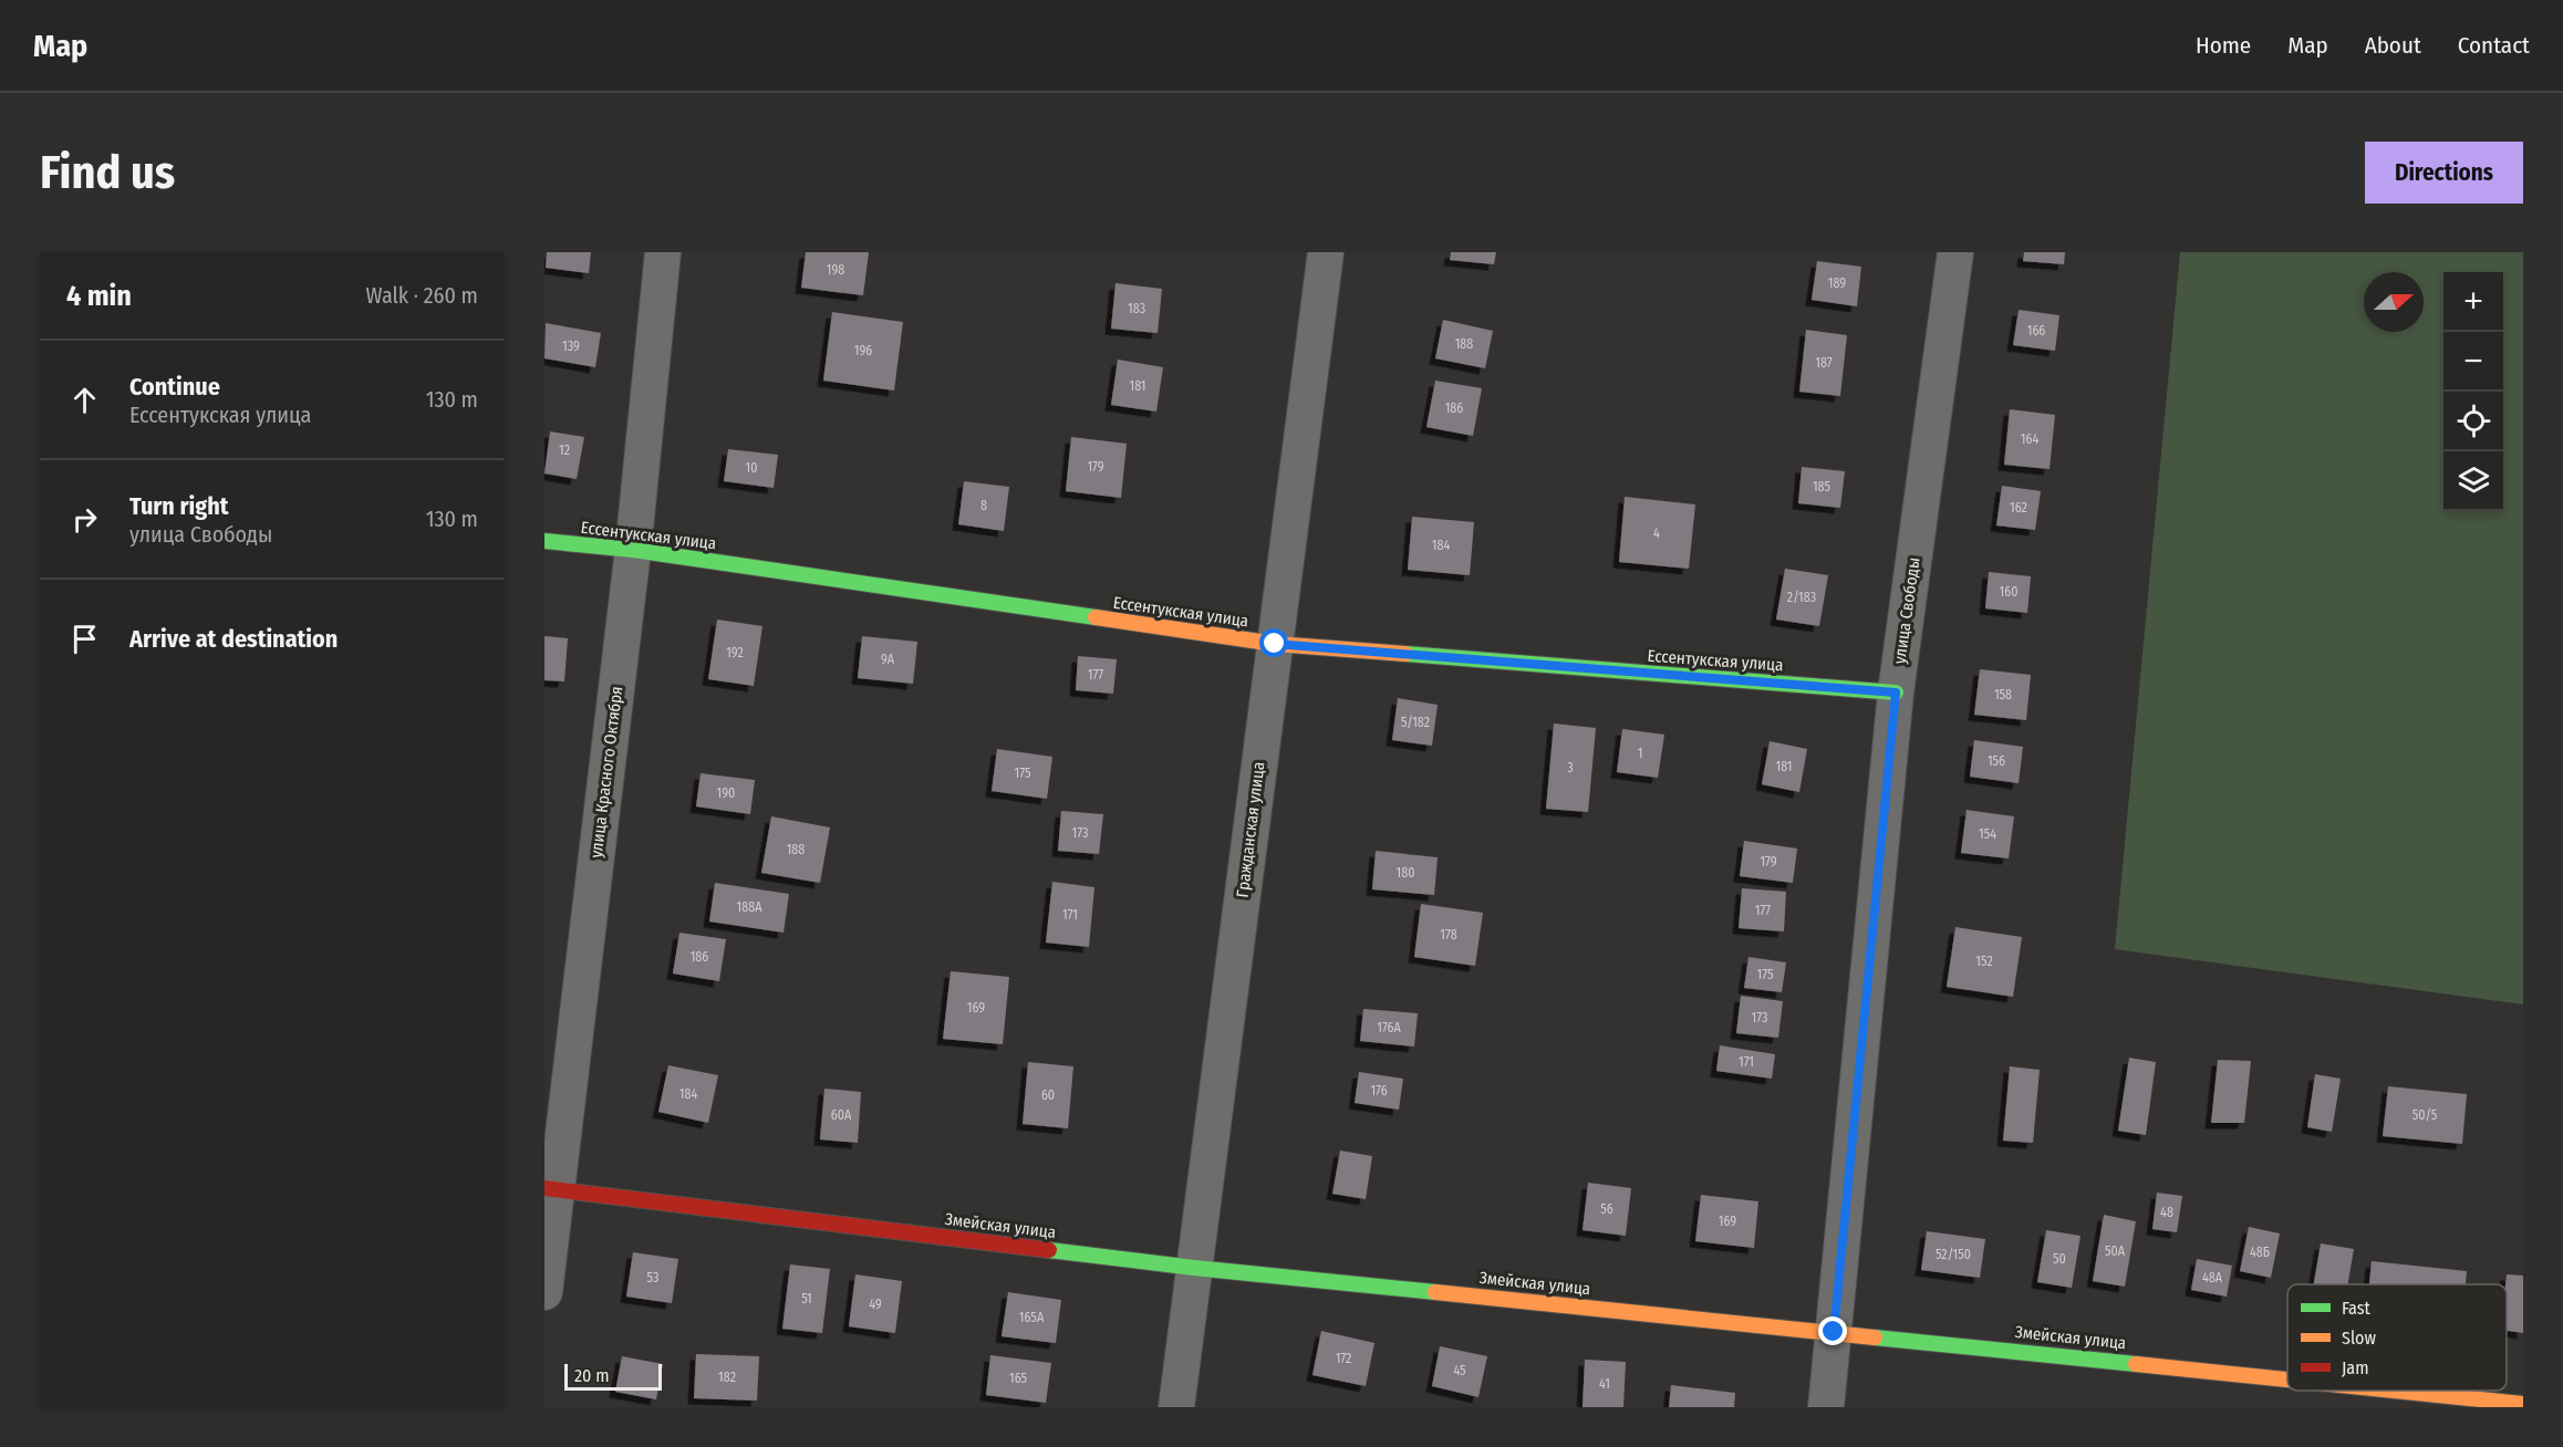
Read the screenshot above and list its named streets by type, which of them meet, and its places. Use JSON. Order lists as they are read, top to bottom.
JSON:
{
  "streets": {
    "street": [
      "Ессентукская улица",
      "улица Свободы",
      "улица Красного Октября",
      "Гражданская улица",
      "Змейская улица"
    ]
  },
  "crossings": [
    ["Ессентукская улица", "улица Свободы"],
    ["Ессентукская улица", "улица Красного Октября"],
    ["Ессентукская улица", "Гражданская улица"],
    ["улица Свободы", "Змейская улица"],
    ["улица Красного Октября", "Змейская улица"],
    ["Гражданская улица", "Змейская улица"]
  ],
  "house_numbers": [
    "198",
    "189",
    "183",
    "166",
    "188",
    "139",
    "196",
    "187",
    "181",
    "186",
    "164",
    "12",
    "179",
    "10",
    "185",
    "8",
    "162",
    "4",
    "184",
    "160",
    "2/183",
    "192",
    "9А",
    "177",
    "158",
    "5/182",
    "1",
    "156",
    "181",
    "3",
    "175",
    "190",
    "173",
    "154",
    "188",
    "179",
    "180",
    "188А",
    "177",
    "171",
    "178",
    "186",
    "152",
    "175",
    "169",
    "173",
    "176А",
    "171",
    "176",
    "184",
    "60",
    "60А",
    "50/5",
    "56",
    "48",
    "169",
    "50А",
    "48Б",
    "52/150",
    "50",
    "53",
    "48А",
    "51",
    "49",
    "165А",
    "172",
    "45",
    "182",
    "165",
    "41"
  ],
  "legend": ["Fast", "Slow", "Jam"],
  "scale_bar": "20 m",
  "north": "right",
  "page": {
    "header": "Map",
    "nav": [
      "Home",
      "Map",
      "About",
      "Contact"
    ],
    "buttons": "Directions",
    "title": "Find us",
    "heading": ["4 min", "Walk · 260 m"],
    "map_buttons": ["+", "−"],
    "list": [
      ["Continue", "Ессентукская улица", "130 m"],
      ["Turn right", "улица Свободы", "130 m"],
      "Arrive at destination"
    ],
    "scale": "20 m"
  }
}
